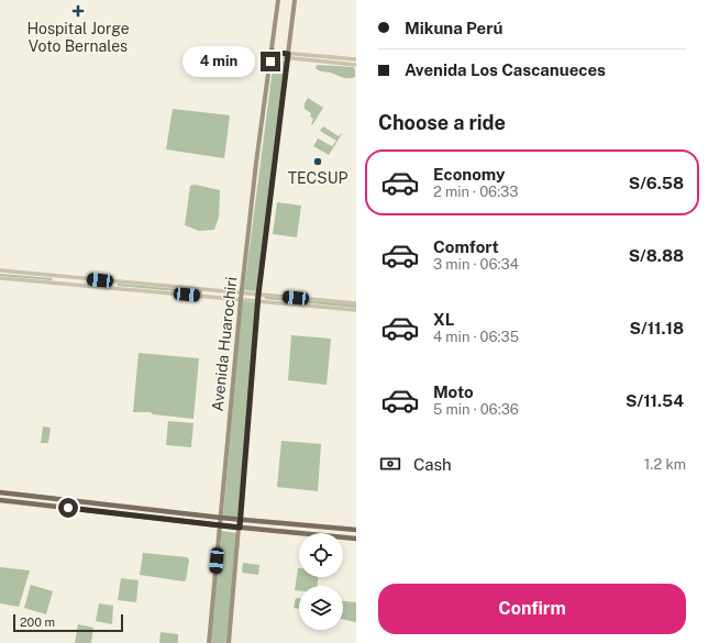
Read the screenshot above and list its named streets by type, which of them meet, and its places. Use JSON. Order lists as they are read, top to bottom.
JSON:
{
  "streets": {
    "main road": ["Avenida Huarochiri"]
  },
  "places": {
    "health": ["Hospital Jorge Voto Bernales"],
    "other": ["TECSUP"]
  },
  "scale_bar": "200 m",
  "page": {
    "banner": ["Mikuna Perú", "Avenida Los Cascanueces"],
    "bubble": "4 min",
    "heading": "Choose a ride",
    "list": [
      {
        "name": "Economy",
        "note": "2 min · 06:33",
        "value": "S/6.58"
      },
      {
        "name": "Comfort",
        "note": "3 min · 06:34",
        "value": "S/8.88"
      },
      {
        "name": "XL",
        "note": "4 min · 06:35",
        "value": "S/11.18"
      },
      {
        "name": "Moto",
        "note": "5 min · 06:36",
        "value": "S/11.54"
      }
    ],
    "pay": ["Cash", "1.2 km"],
    "buttons": "Confirm",
    "scale": "200 m"
  }
}
